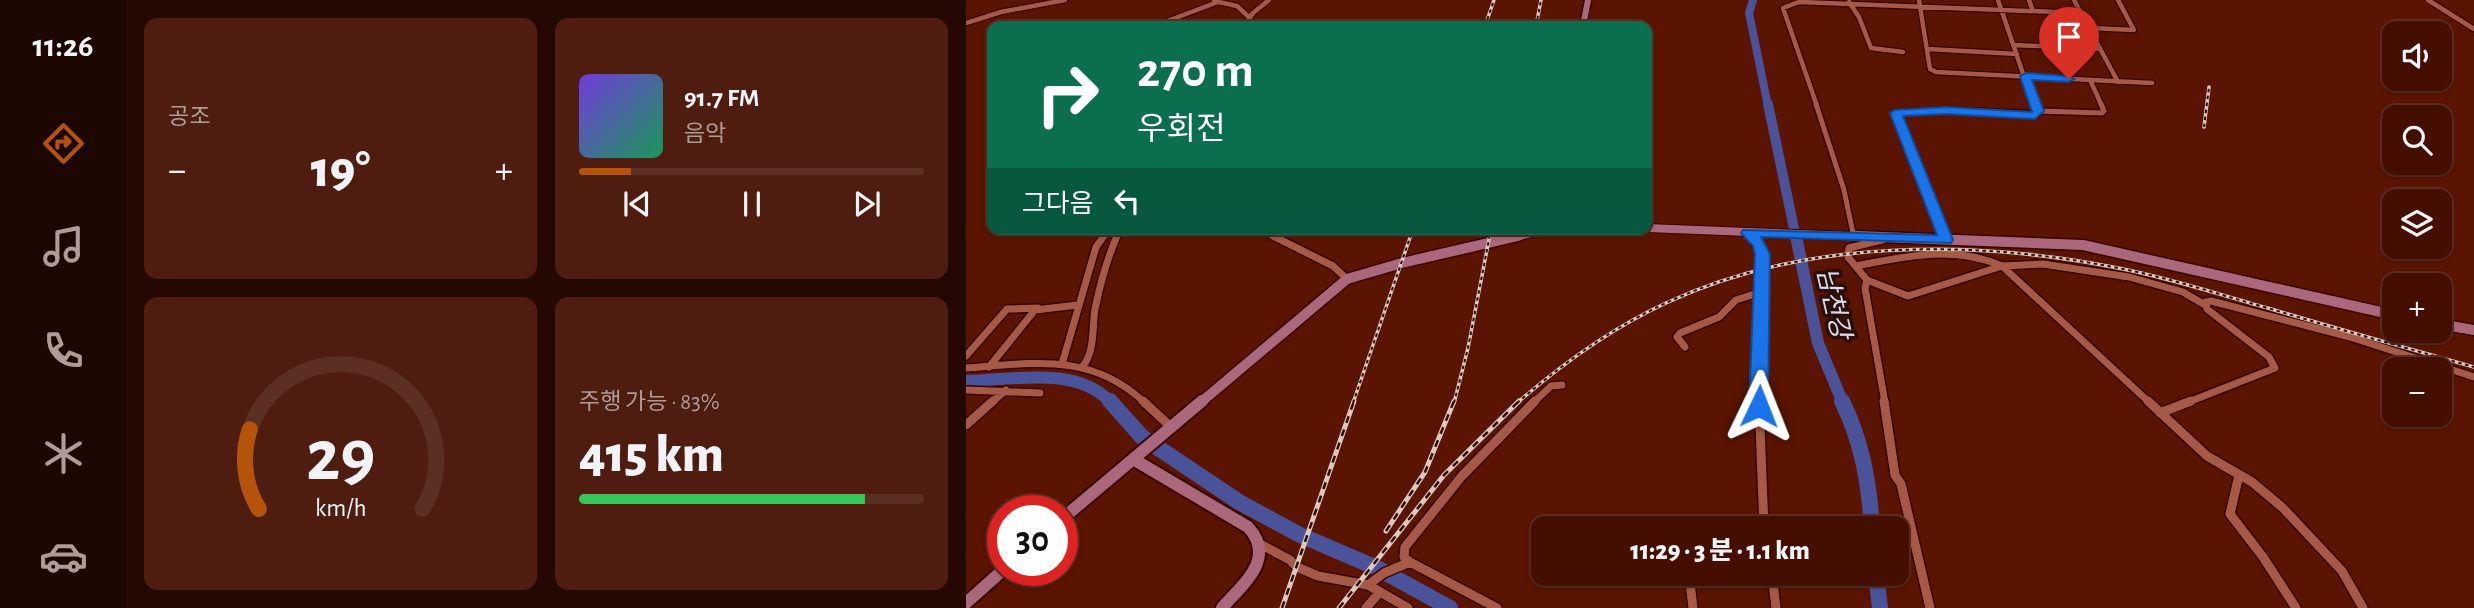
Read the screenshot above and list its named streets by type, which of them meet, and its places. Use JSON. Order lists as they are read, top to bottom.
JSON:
{
  "water": ["남천강"],
  "page": {
    "tabs": "11:26",
    "tile": [
      "공조",
      ["주행 가능 · 83%", "415 km"]
    ],
    "map_buttons": ["+", "−"],
    "turn": ["270 m", "우회전"],
    "song": ["91.7 FM", "음악"],
    "heat": ["−", "19°", "+"],
    "then": "그다음",
    "limit": "30",
    "trip": "11:29 · 3 분 · 1.1 km",
    "gauge": ["29", "km/h"]
  }
}
